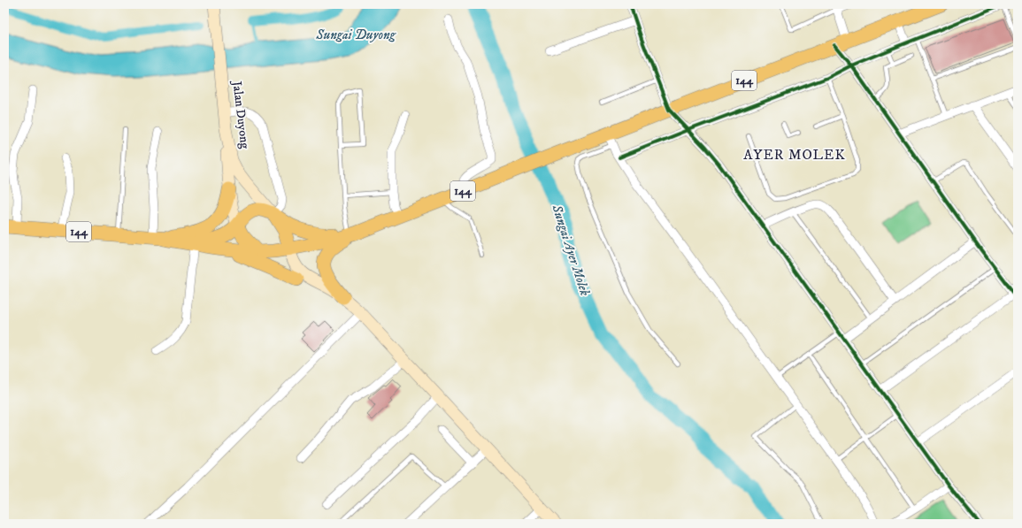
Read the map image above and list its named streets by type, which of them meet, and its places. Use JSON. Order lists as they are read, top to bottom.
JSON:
{
  "streets": {
    "main road": ["144", "Jalan Duyong"]
  },
  "crossings": [
    ["144", "Jalan Duyong"]
  ],
  "districts": ["AYER MOLEK"],
  "water": ["Sungai Duyong", "Sungai Ayer Molek"]
}
